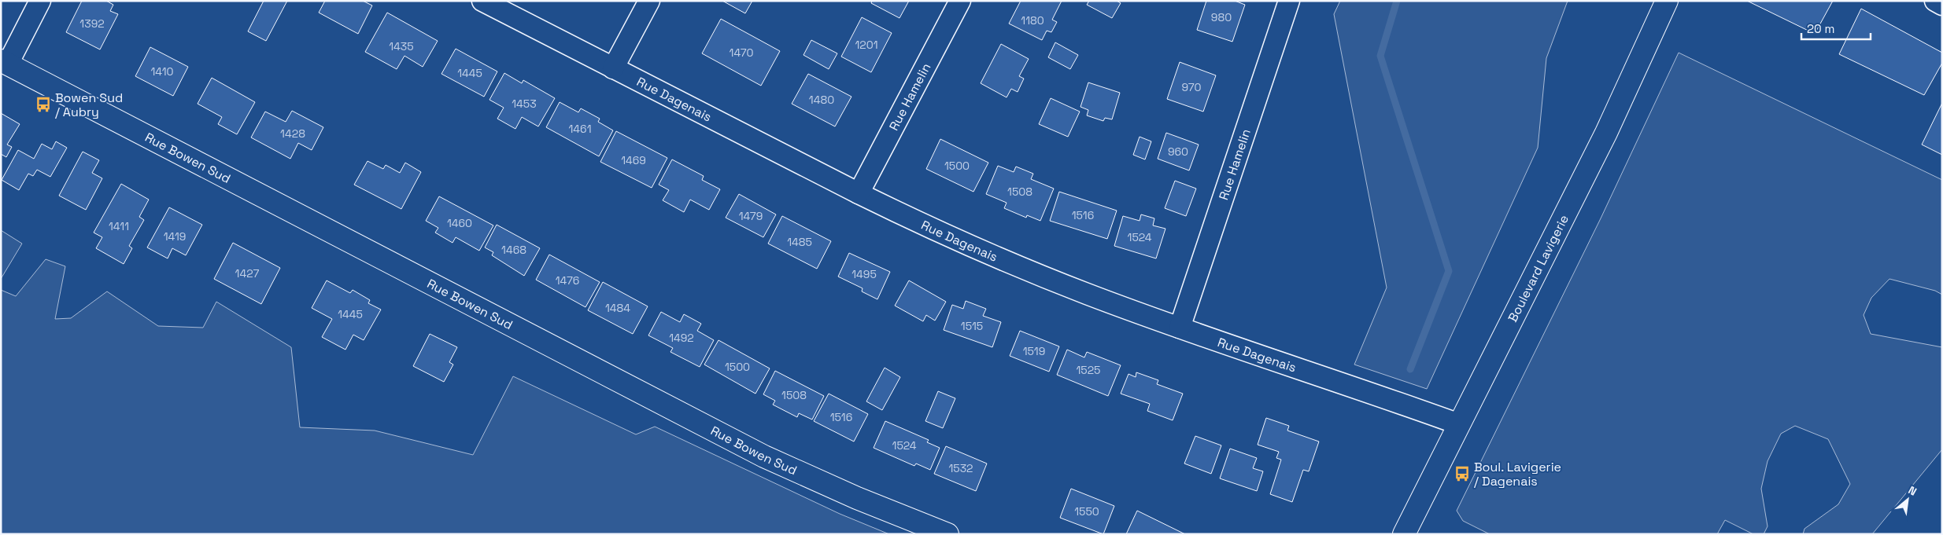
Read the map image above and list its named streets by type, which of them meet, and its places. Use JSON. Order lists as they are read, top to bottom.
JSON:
{
  "streets": {
    "street": [
      "Rue Hamelin",
      "Rue Dagenais",
      "Rue Bowen Sud",
      "Boulevard Lavigerie"
    ]
  },
  "crossings": [
    ["Rue Hamelin", "Rue Dagenais"],
    ["Rue Dagenais", "Boulevard Lavigerie"]
  ],
  "places": {
    "bus stop": ["Bowen Sud / Aubry", "Boul. Lavigerie / Dagenais"]
  },
  "house_numbers": [
    "980",
    "1180",
    "1392",
    "1201",
    "1435",
    "1470",
    "1410",
    "1445",
    "970",
    "1480",
    "1453",
    "1461",
    "1428",
    "960",
    "1469",
    "1500",
    "1508",
    "1516",
    "1479",
    "1460",
    "1411",
    "1419",
    "1524",
    "1485",
    "1468",
    "1427",
    "1495",
    "1476",
    "1484",
    "1445",
    "1515",
    "1492",
    "1519",
    "1500",
    "1525",
    "1508",
    "1516",
    "1524",
    "1532",
    "1550"
  ],
  "scale_bar": "20 m",
  "north": "top right"
}
